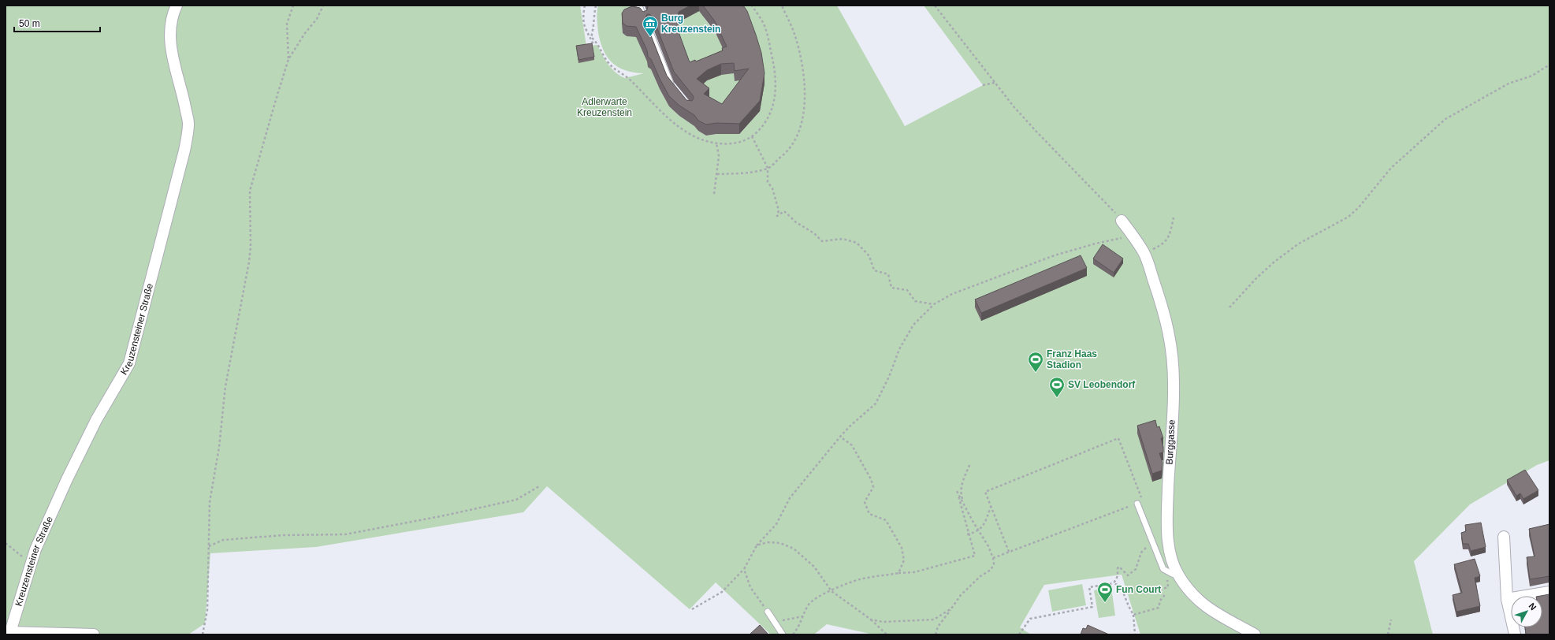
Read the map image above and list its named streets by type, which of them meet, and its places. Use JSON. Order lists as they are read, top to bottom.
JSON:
{
  "streets": {
    "street": ["Kreuzensteiner Straße", "Burggasse"]
  },
  "parks": ["Adlerwarte Kreuzenstein"],
  "places": {
    "museum": ["Burg Kreuzenstein"],
    "sports": ["Franz Haas Stadion", "SV Leobendorf", "Fun Court"]
  },
  "scale_bar": "50 m",
  "north": "top right"
}
